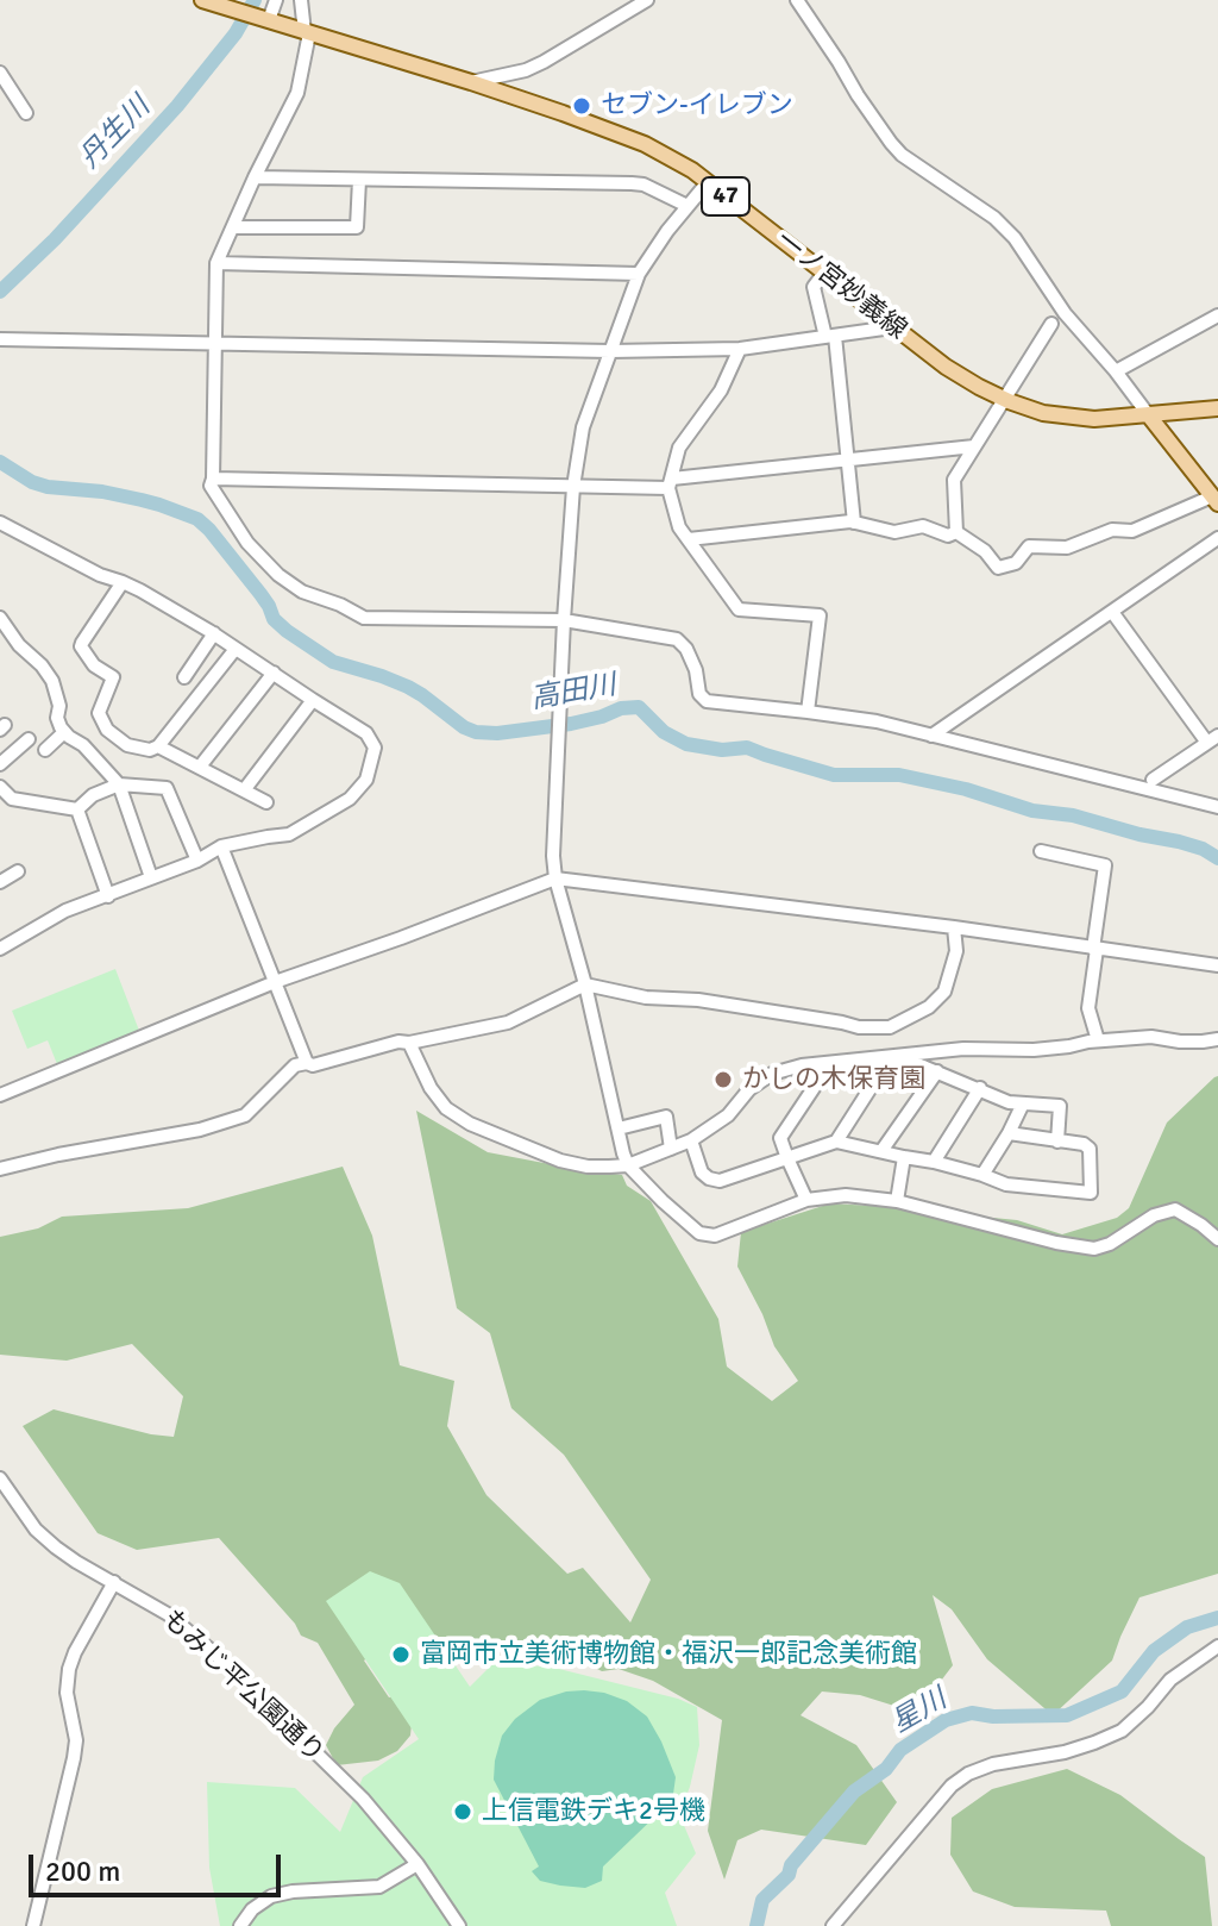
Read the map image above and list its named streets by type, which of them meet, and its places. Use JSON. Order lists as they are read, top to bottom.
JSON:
{
  "streets": {
    "main road": ["47", "一ノ宮妙義線"],
    "street": ["もみじ平公園通り"]
  },
  "crossings": [
    ["47", "一ノ宮妙義線"]
  ],
  "water": ["丹生川", "高田川", "星川"],
  "places": [
    "セブン-イレブン",
    "かしの木保育園",
    "富岡市立美術博物館・福沢一郎記念美術館",
    "上信電鉄デキ2号機"
  ],
  "scale_bar": "200 m"
}
